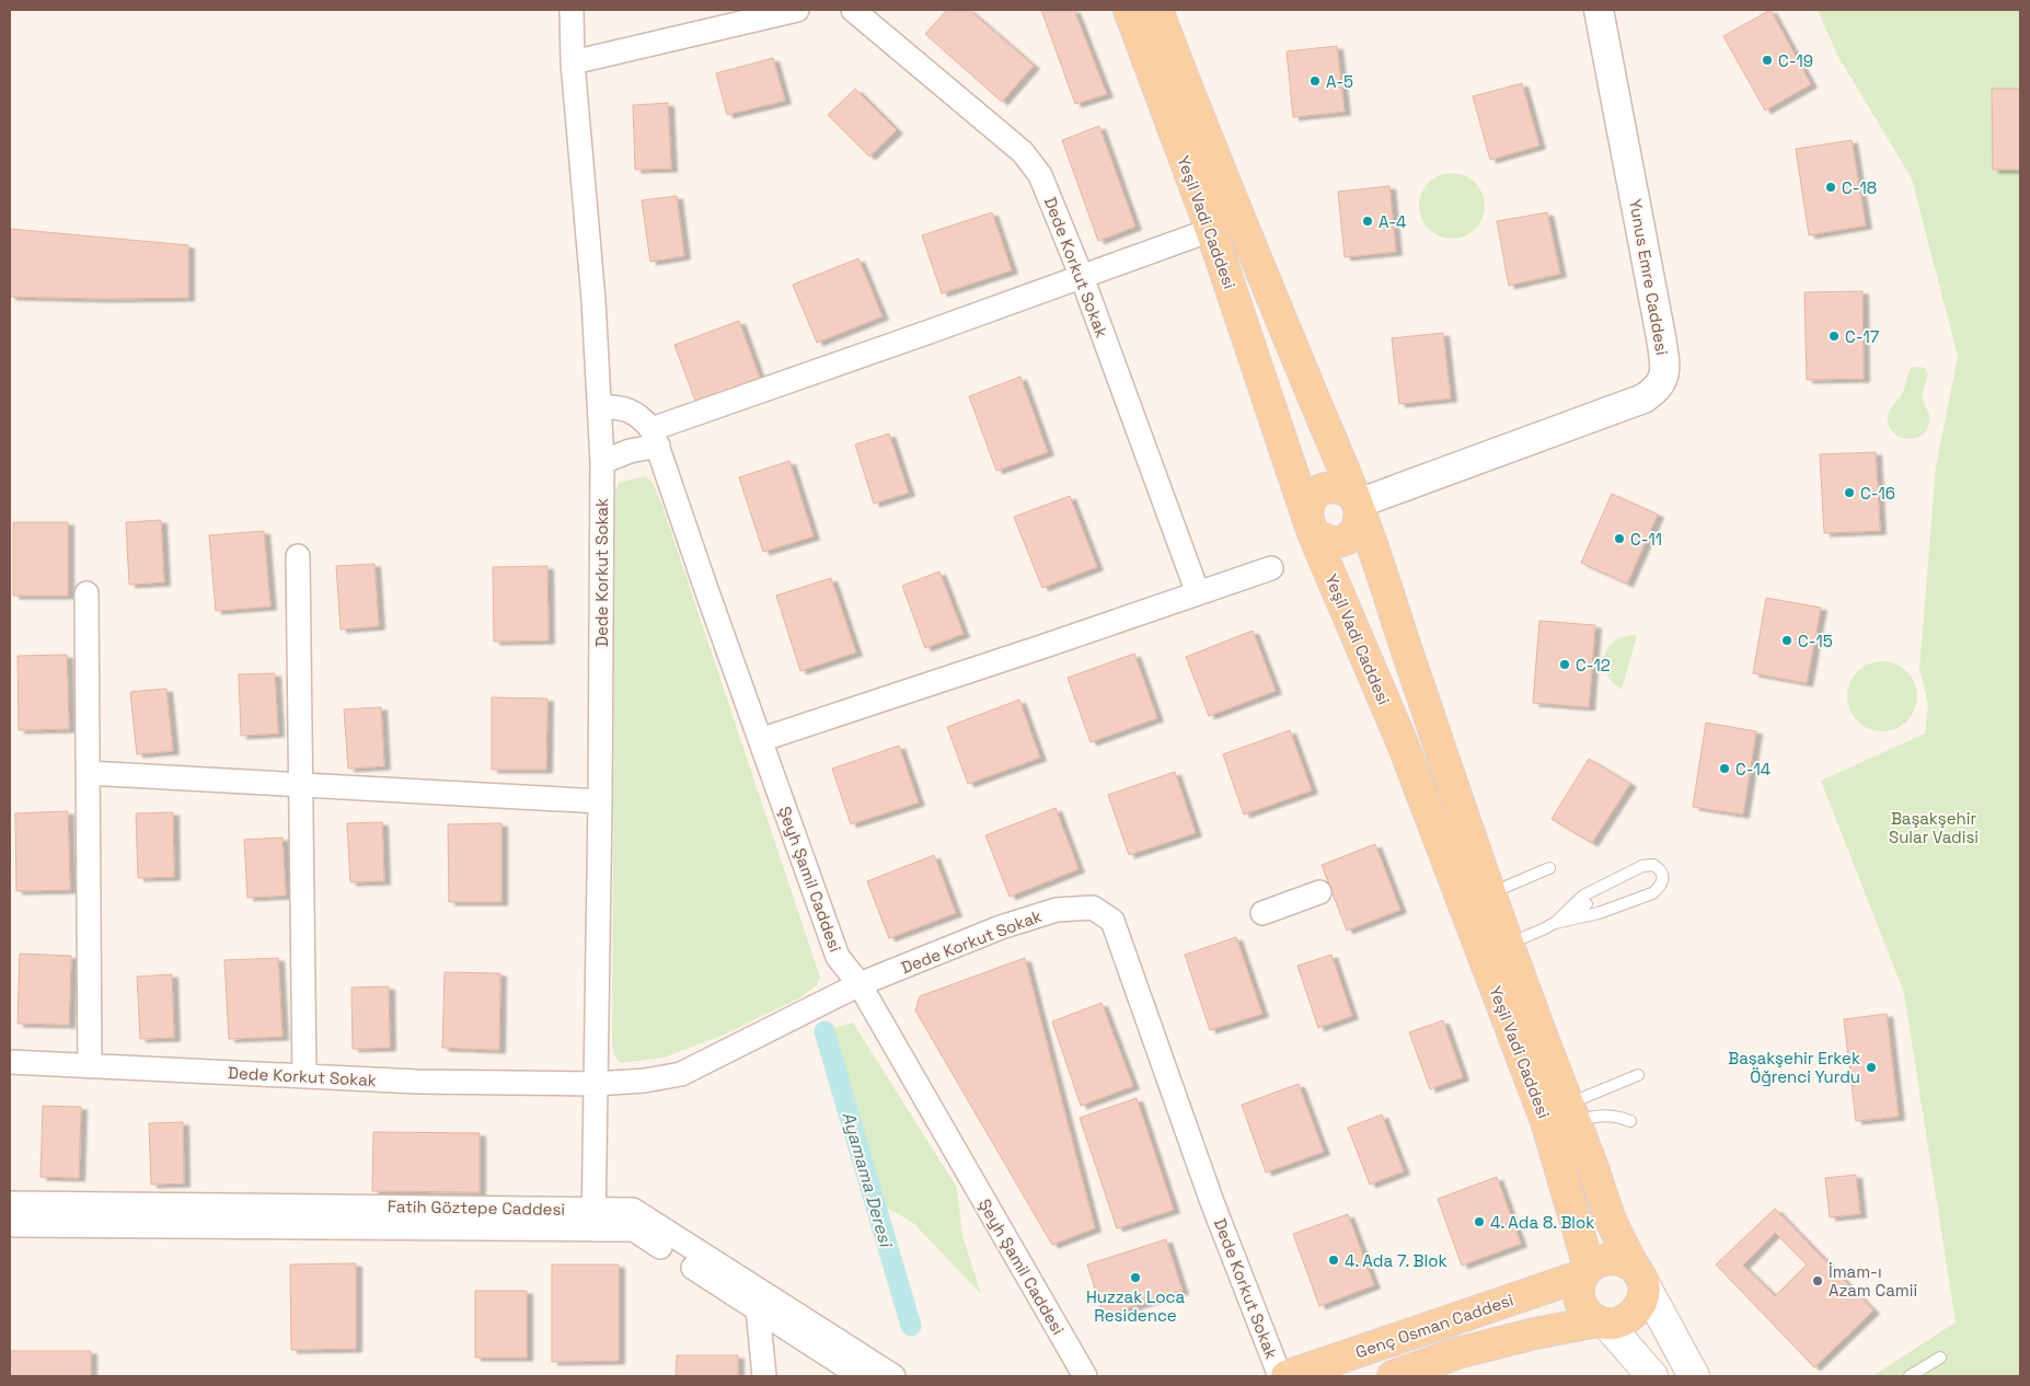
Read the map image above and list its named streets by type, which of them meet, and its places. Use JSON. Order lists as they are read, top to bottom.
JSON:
{
  "streets": {
    "main road": ["Yeşil Vadi Caddesi", "Genç Osman Caddesi"],
    "street": [
      "Dede Korkut Sokak",
      "Yunus Emre Caddesi",
      "Şeyh Şamil Caddesi",
      "Fatih Göztepe Caddesi"
    ]
  },
  "crossings": [
    ["Yeşil Vadi Caddesi", "Yunus Emre Caddesi"],
    ["Yeşil Vadi Caddesi", "Genç Osman Caddesi"],
    ["Dede Korkut Sokak", "Şeyh Şamil Caddesi"]
  ],
  "water": ["Ayamama Deresi"],
  "parks": ["Başakşehir Sular Vadisi"],
  "places": [
    "C-19",
    "A-5",
    "C-18",
    "A-4",
    "C-17",
    "C-16",
    "C-11",
    "C-15",
    "C-12",
    "C-14",
    "Başakşehir Erkek Öğrenci Yurdu",
    "4. Ada 8. Blok",
    "4. Ada 7. Blok",
    "Huzzak Loca Residence",
    "İmam-ı Azam Camii"
  ]
}
